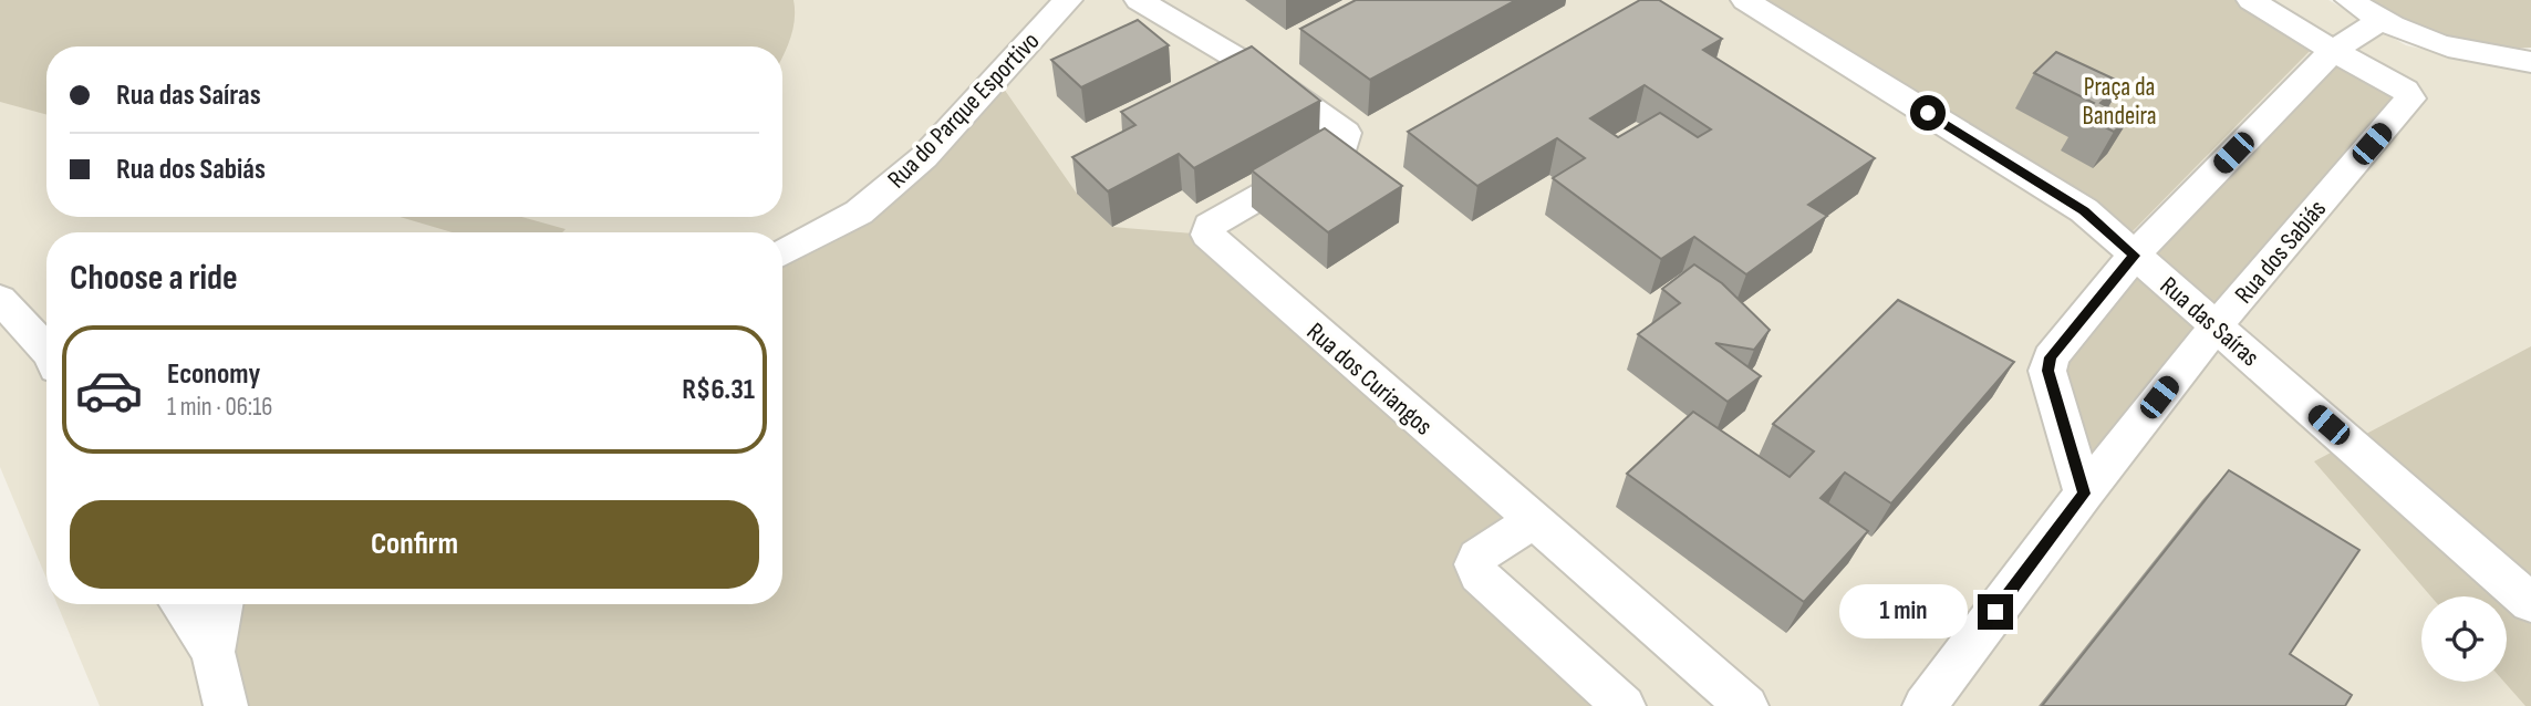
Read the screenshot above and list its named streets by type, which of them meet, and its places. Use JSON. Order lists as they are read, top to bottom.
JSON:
{
  "streets": {
    "street": [
      "Rua do Parque Esportivo",
      "Rua dos Sabiás",
      "Rua das Saíras",
      "Rua dos Curiangos"
    ]
  },
  "crossings": [
    ["Rua dos Sabiás", "Rua das Saíras"]
  ],
  "parks": ["Praça da Bandeira"],
  "page": {
    "banner": ["Rua das Saíras", "Rua dos Sabiás"],
    "heading": "Choose a ride",
    "list": [
      {
        "name": "Economy",
        "note": "1 min · 06:16",
        "value": "R$6.31"
      }
    ],
    "buttons": "Confirm",
    "bubble": "1 min"
  }
}
